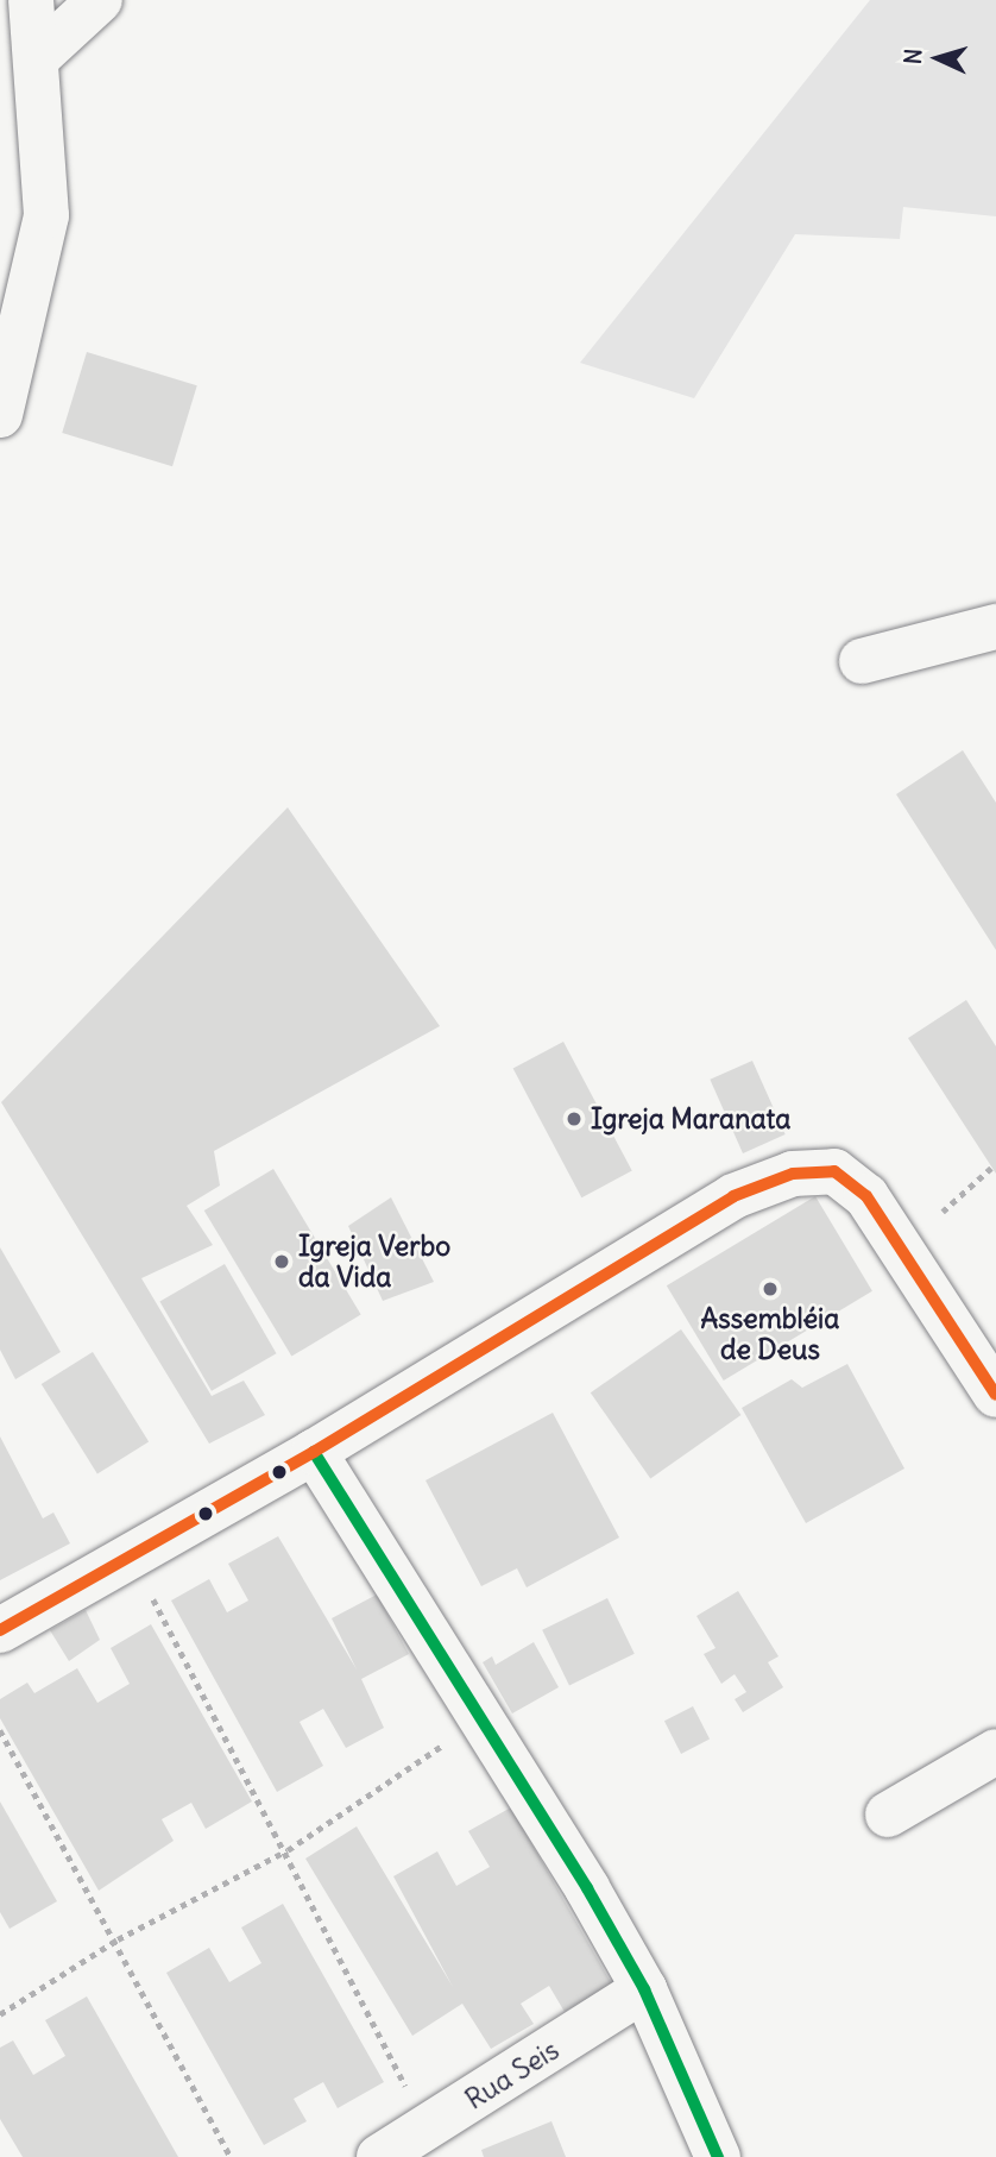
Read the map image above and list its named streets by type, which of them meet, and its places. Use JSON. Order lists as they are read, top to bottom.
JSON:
{
  "streets": {
    "street": ["Rua Seis"]
  },
  "places": ["Igreja Maranata", "Igreja Verbo da Vida", "Assembléia de Deus"],
  "north": "left"
}
